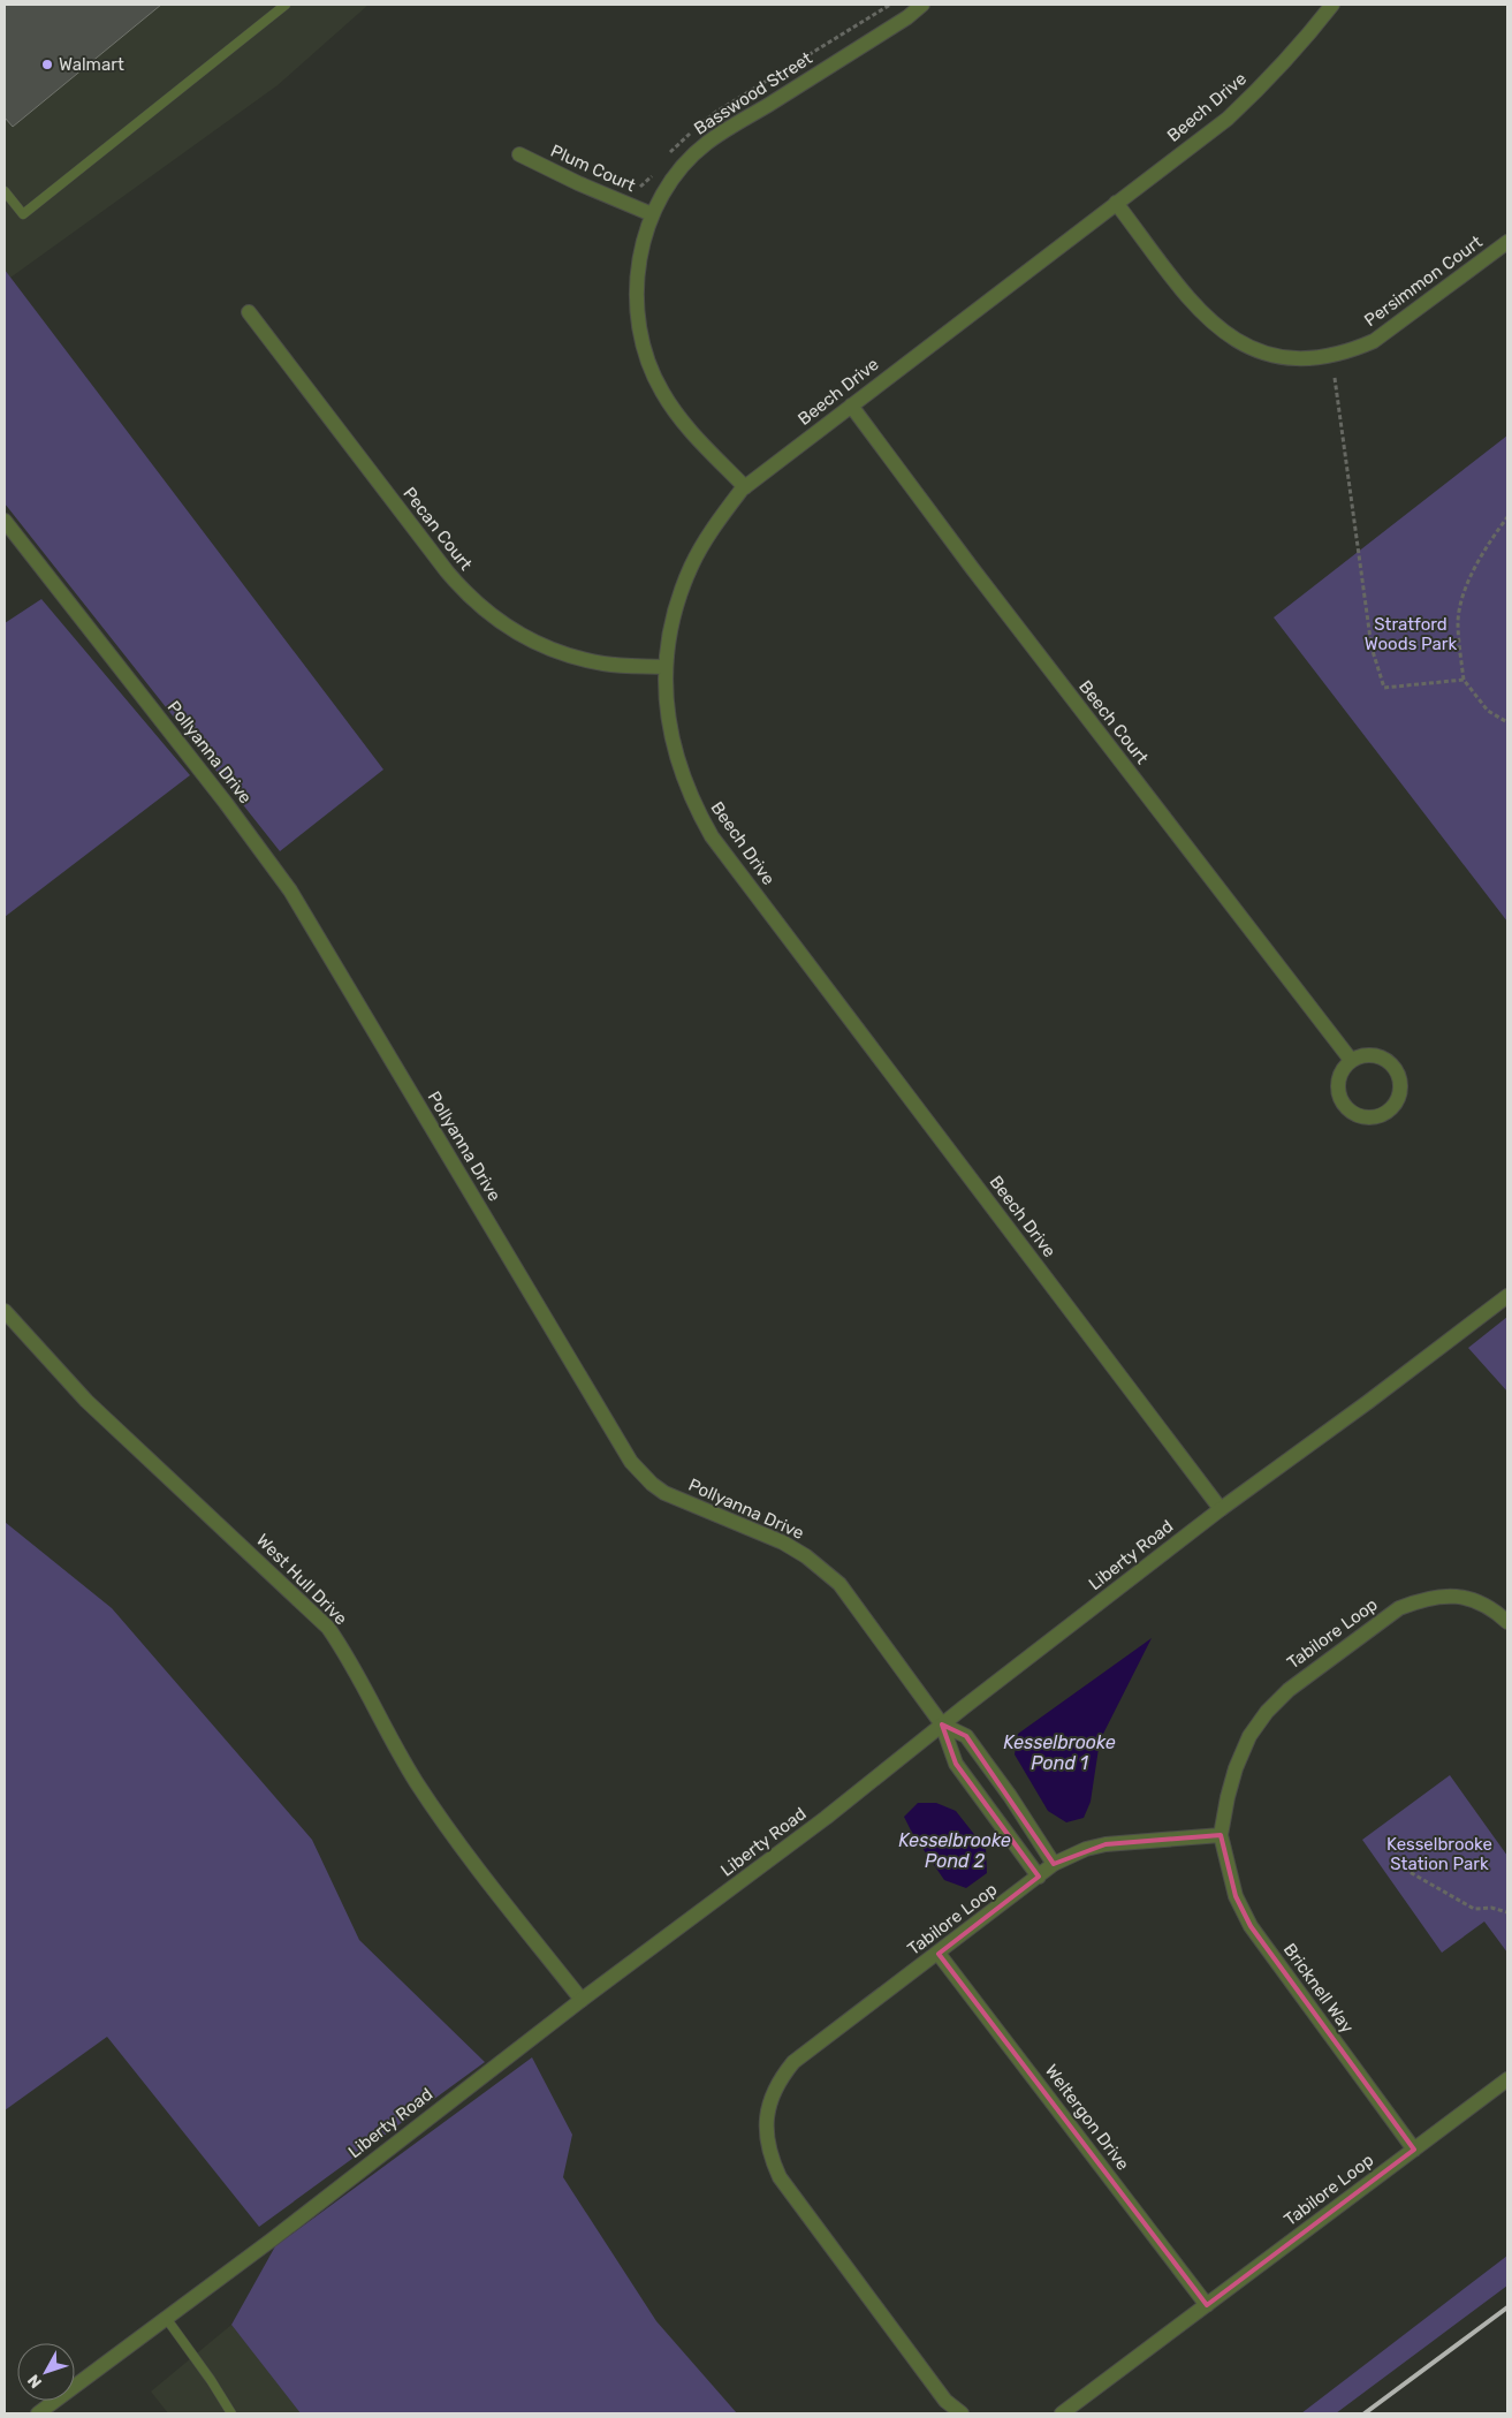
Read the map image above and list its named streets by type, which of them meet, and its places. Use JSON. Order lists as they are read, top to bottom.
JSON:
{
  "streets": {
    "street": [
      "Basswood Street",
      "Beech Drive",
      "Plum Court",
      "Persimmon Court",
      "Pecan Court",
      "Beech Court",
      "Pollyanna Drive",
      "Liberty Road",
      "West Hull Drive",
      "Tabilore Loop",
      "Bricknell Way",
      "Weltergon Drive"
    ]
  },
  "crossings": [
    ["Basswood Street", "Beech Drive"],
    ["Basswood Street", "Plum Court"],
    ["Beech Drive", "Persimmon Court"],
    ["Beech Drive", "Pecan Court"],
    ["Beech Drive", "Beech Court"],
    ["Beech Drive", "Liberty Road"],
    ["Pollyanna Drive", "Liberty Road"],
    ["Liberty Road", "West Hull Drive"],
    ["Tabilore Loop", "Bricknell Way"],
    ["Tabilore Loop", "Weltergon Drive"]
  ],
  "water": ["Kesselbrooke Pond 1", "Kesselbrooke Pond 2"],
  "parks": ["Stratford Woods Park", "Kesselbrooke Station Park"],
  "places": ["Walmart"],
  "north": "bottom left"
}
